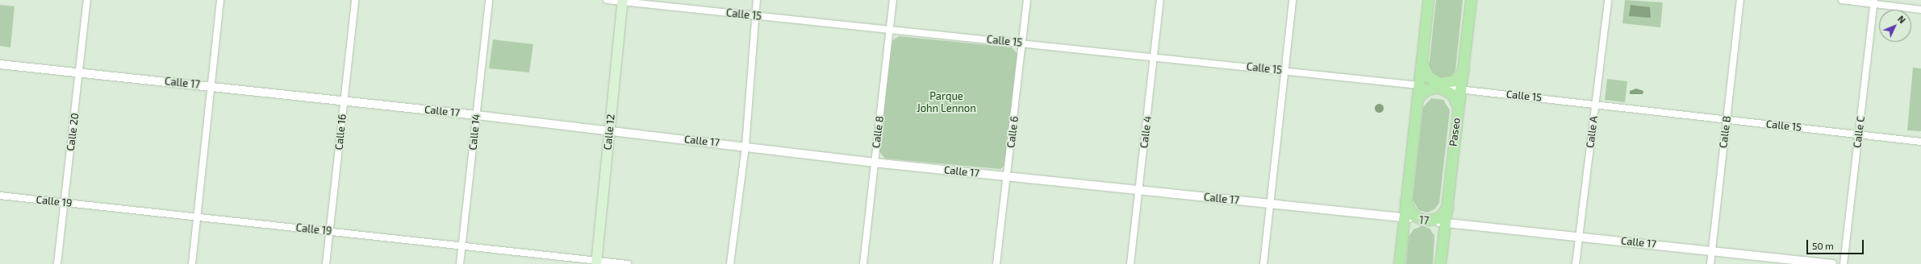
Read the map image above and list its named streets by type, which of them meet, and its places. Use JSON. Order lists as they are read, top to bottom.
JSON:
{
  "streets": {
    "main road": ["Calle 12", "Paseo"],
    "street": [
      "Calle 15",
      "Calle 17",
      "Calle 20",
      "Calle 16",
      "Calle 14",
      "Calle 8",
      "Calle 6",
      "Calle 4",
      "Calle A",
      "Calle B",
      "Calle C",
      "Calle 19",
      "17"
    ]
  },
  "crossings": [
    ["Calle 15", "Calle 12"],
    ["Calle 15", "Calle 8"],
    ["Calle 15", "Calle 6"],
    ["Calle 15", "Calle 4"],
    ["Calle 15", "Paseo"],
    ["Calle 15", "Calle A"],
    ["Calle 15", "Calle B"],
    ["Calle 15", "Calle C"],
    ["Calle 17", "Calle 20"],
    ["Calle 17", "Calle 16"],
    ["Calle 17", "Calle 14"],
    ["Calle 17", "Calle 12"],
    ["Calle 17", "Calle 8"],
    ["Calle 17", "Calle 6"],
    ["Calle 17", "Calle 4"],
    ["Calle 17", "Paseo"],
    ["Calle 17", "Calle A"],
    ["Calle 17", "Calle B"],
    ["Calle 17", "17"],
    ["Calle 20", "Calle 19"],
    ["Calle 16", "Calle 19"],
    ["Calle 14", "Calle 19"],
    ["Calle 12", "Calle 19"],
    ["Paseo", "17"]
  ],
  "parks": ["Parque John Lennon"],
  "scale_bar": "50 m",
  "north": "top right"
}
